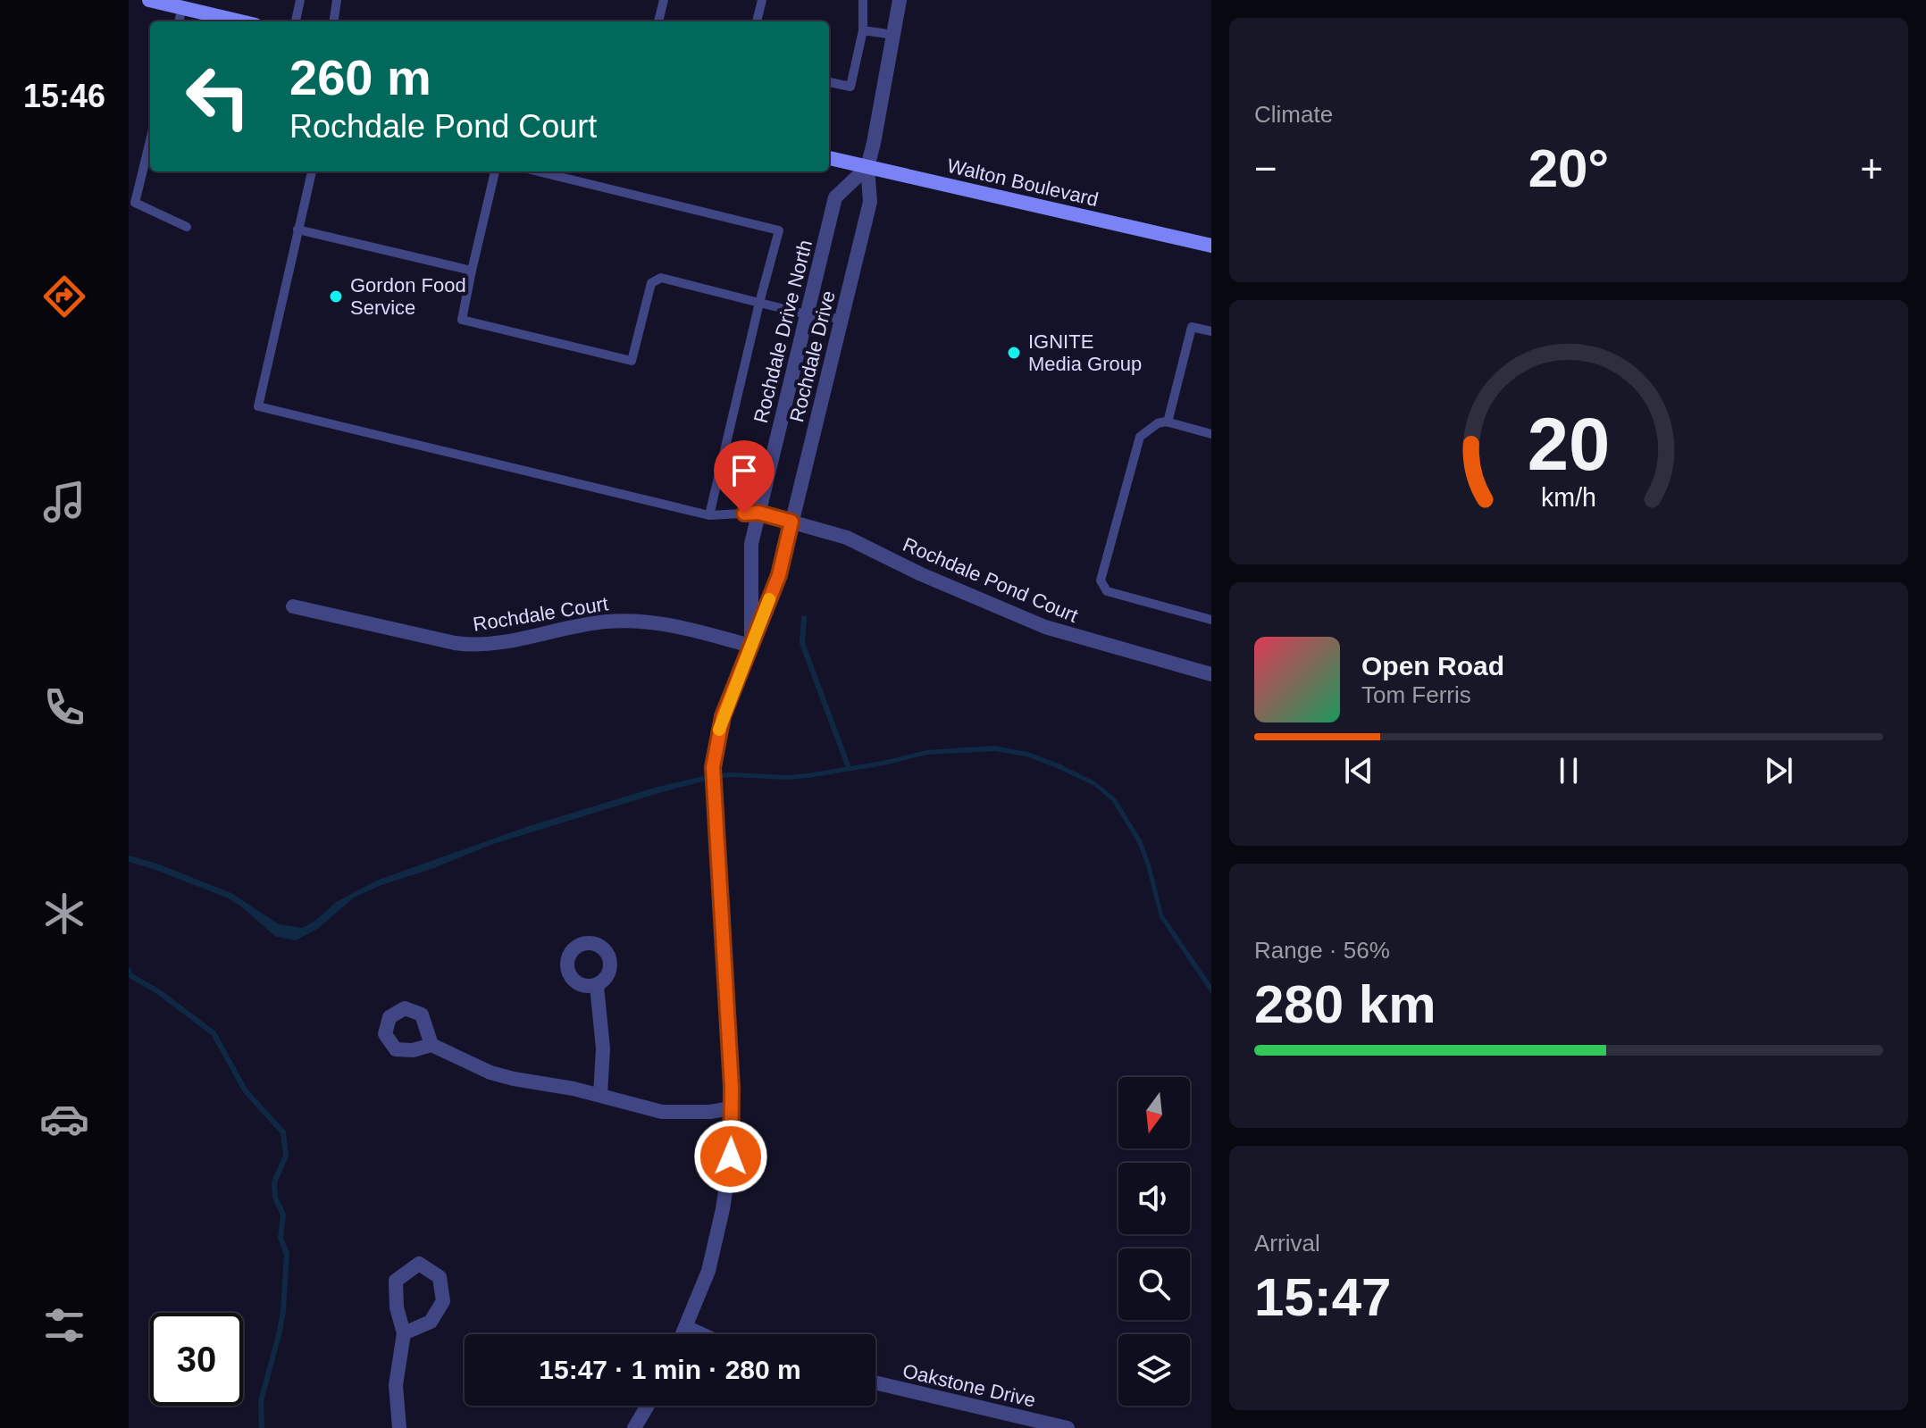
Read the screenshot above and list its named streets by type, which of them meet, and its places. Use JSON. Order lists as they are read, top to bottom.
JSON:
{
  "streets": {
    "main road": ["Walton Boulevard"],
    "street": [
      "Rochdale Drive North",
      "Rochdale Drive",
      "Rochdale Pond Court",
      "Rochdale Court",
      "Oakstone Drive"
    ]
  },
  "crossings": [
    ["Walton Boulevard", "Rochdale Drive North"],
    ["Walton Boulevard", "Rochdale Drive"],
    ["Rochdale Drive North", "Rochdale Drive"],
    ["Rochdale Drive North", "Rochdale Pond Court"],
    ["Rochdale Drive North", "Rochdale Court"],
    ["Rochdale Drive", "Rochdale Pond Court"],
    ["Rochdale Drive", "Rochdale Court"]
  ],
  "places": ["Gordon Food Service", "IGNITE Media Group"],
  "north": "bottom",
  "page": {
    "tabs": "15:46",
    "tile": [
      "Climate",
      ["Range · 56%", "280 km"],
      ["Arrival", "15:47"]
    ],
    "turn": ["260 m", "Rochdale Pond Court"],
    "heat": ["−", "20°", "+"],
    "song": ["Open Road", "Tom Ferris"],
    "limit": "30",
    "trip": "15:47 · 1 min · 280 m",
    "gauge": ["20", "km/h"]
  }
}
